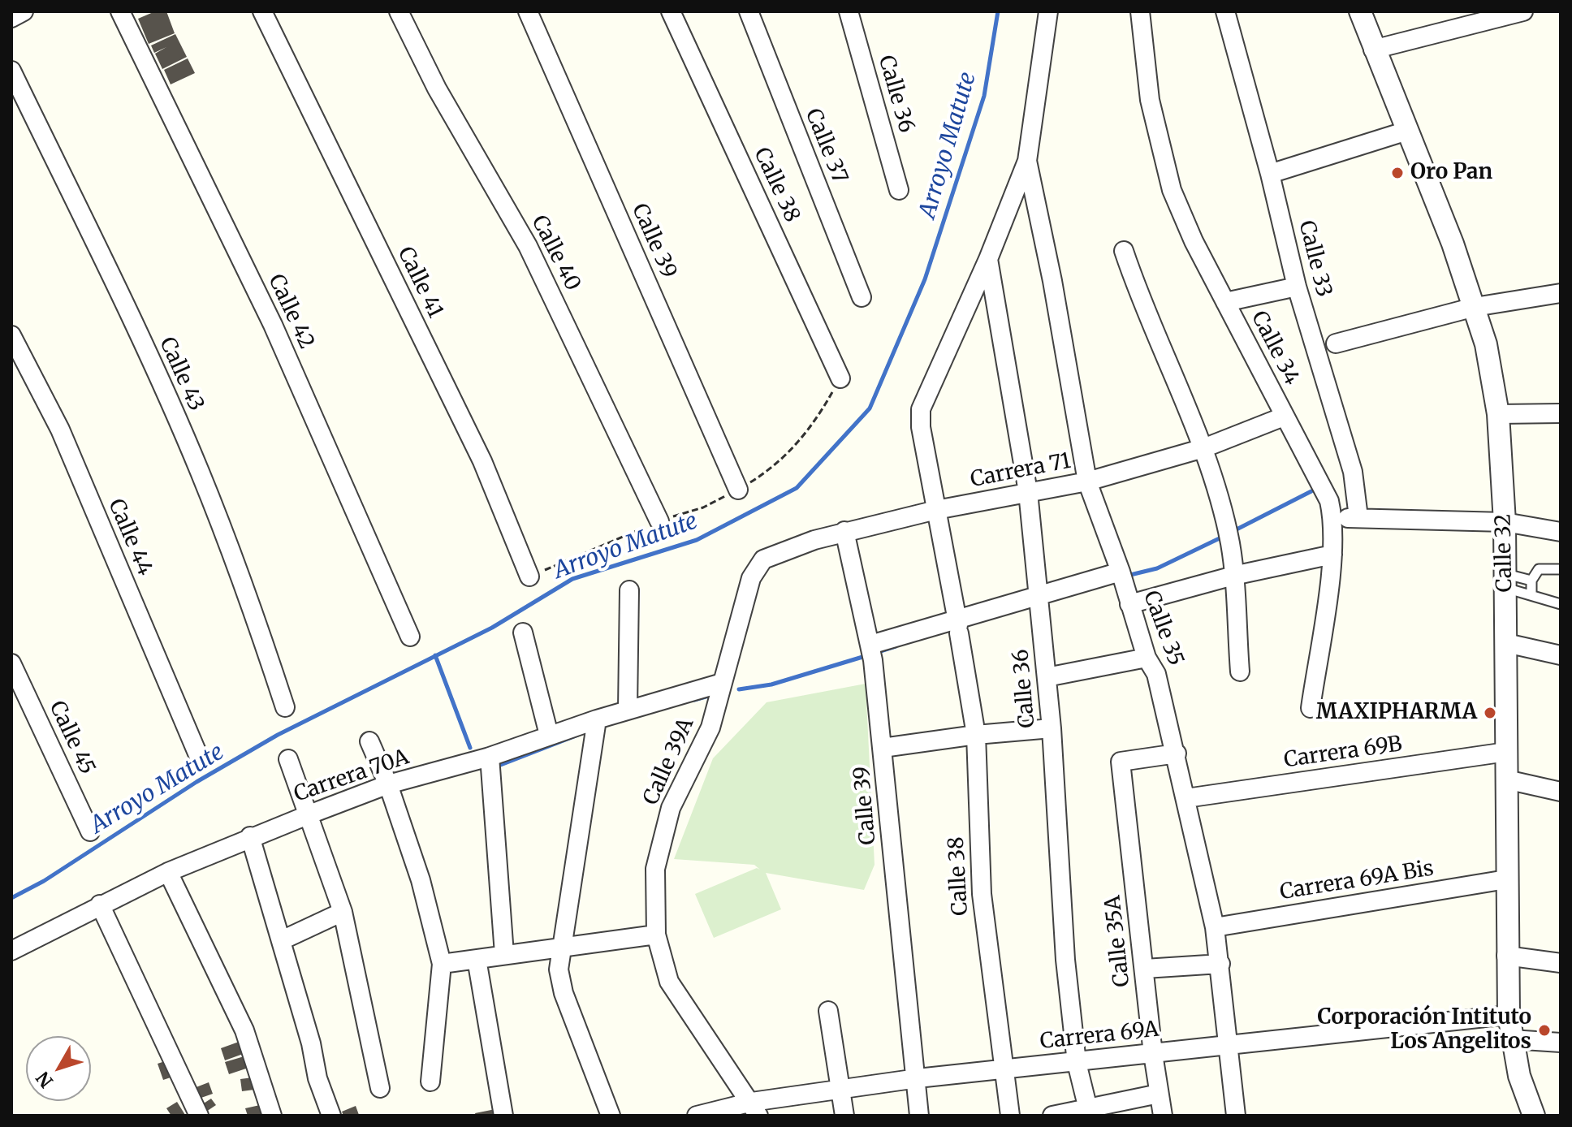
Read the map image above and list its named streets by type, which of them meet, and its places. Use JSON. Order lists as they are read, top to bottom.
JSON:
{
  "streets": {
    "street": [
      "Calle 36",
      "Calle 37",
      "Calle 38",
      "Calle 39",
      "Calle 40",
      "Calle 33",
      "Calle 41",
      "Calle 42",
      "Calle 34",
      "Calle 43",
      "Carrera 71",
      "Calle 44",
      "Calle 32",
      "Calle 35",
      "Calle 45",
      "Carrera 69B",
      "Calle 39A",
      "Carrera 70A",
      "Carrera 69A Bis",
      "Calle 35A",
      "Carrera 69A"
    ]
  },
  "crossings": [
    ["Calle 36", "Calle 38"],
    ["Calle 36", "Carrera 71"],
    ["Calle 36", "Carrera 69A"],
    ["Calle 38", "Carrera 71"],
    ["Calle 38", "Carrera 69A"],
    ["Calle 39", "Carrera 71"],
    ["Calle 39", "Carrera 69A"],
    ["Calle 34", "Carrera 71"],
    ["Carrera 71", "Calle 35"],
    ["Carrera 71", "Calle 39A"],
    ["Calle 32", "Carrera 69B"],
    ["Calle 32", "Carrera 69A Bis"],
    ["Calle 32", "Carrera 69A"],
    ["Calle 35", "Carrera 69B"],
    ["Calle 35", "Carrera 69A Bis"],
    ["Calle 35", "Calle 35A"],
    ["Calle 35", "Carrera 69A"],
    ["Calle 39A", "Carrera 70A"],
    ["Calle 39A", "Carrera 69A"],
    ["Calle 35A", "Carrera 69A"]
  ],
  "water": ["Arroyo Matute"],
  "places": ["Oro Pan", "MAXIPHARMA", "Corporación Intituto Los Angelitos"],
  "north": "bottom left"
}
